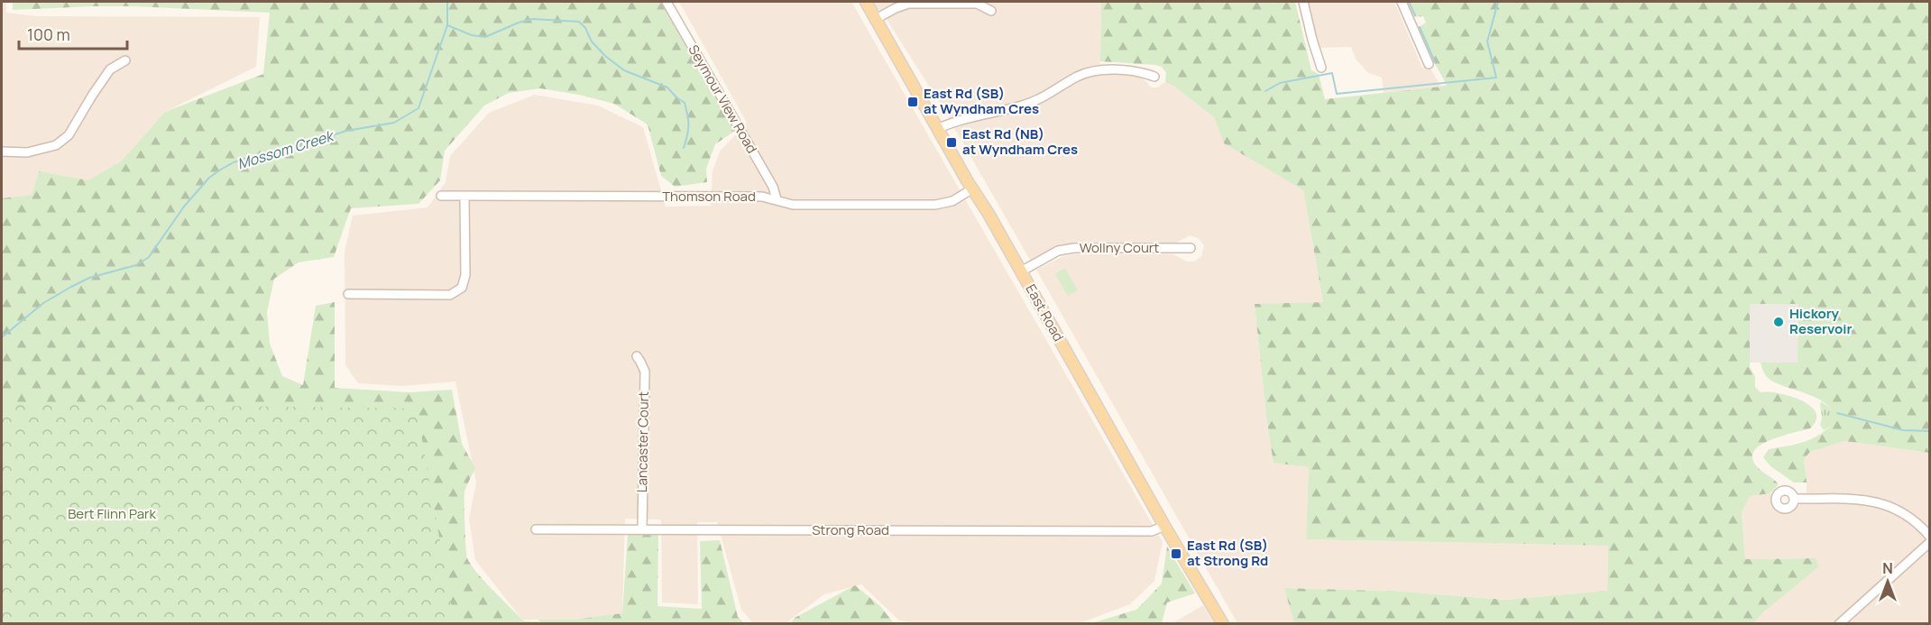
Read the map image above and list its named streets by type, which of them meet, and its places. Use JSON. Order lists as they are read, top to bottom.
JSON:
{
  "streets": {
    "main road": ["East Road"],
    "street": [
      "Seymour View Road",
      "Thomson Road",
      "Wollny Court",
      "Lancaster Court",
      "Strong Road"
    ]
  },
  "crossings": [
    ["Seymour View Road", "Thomson Road"],
    ["Thomson Road", "East Road"],
    ["Wollny Court", "East Road"],
    ["East Road", "Strong Road"],
    ["Lancaster Court", "Strong Road"]
  ],
  "water": ["Mossom Creek"],
  "parks": ["Bert Flinn Park"],
  "places": {
    "transit": ["East Rd (SB) at Wyndham Cres", "East Rd (NB) at Wyndham Cres", "East Rd (SB) at Strong Rd"],
    "other": ["Hickory Reservoir"]
  },
  "scale_bar": "100 m",
  "north": "top"
}
